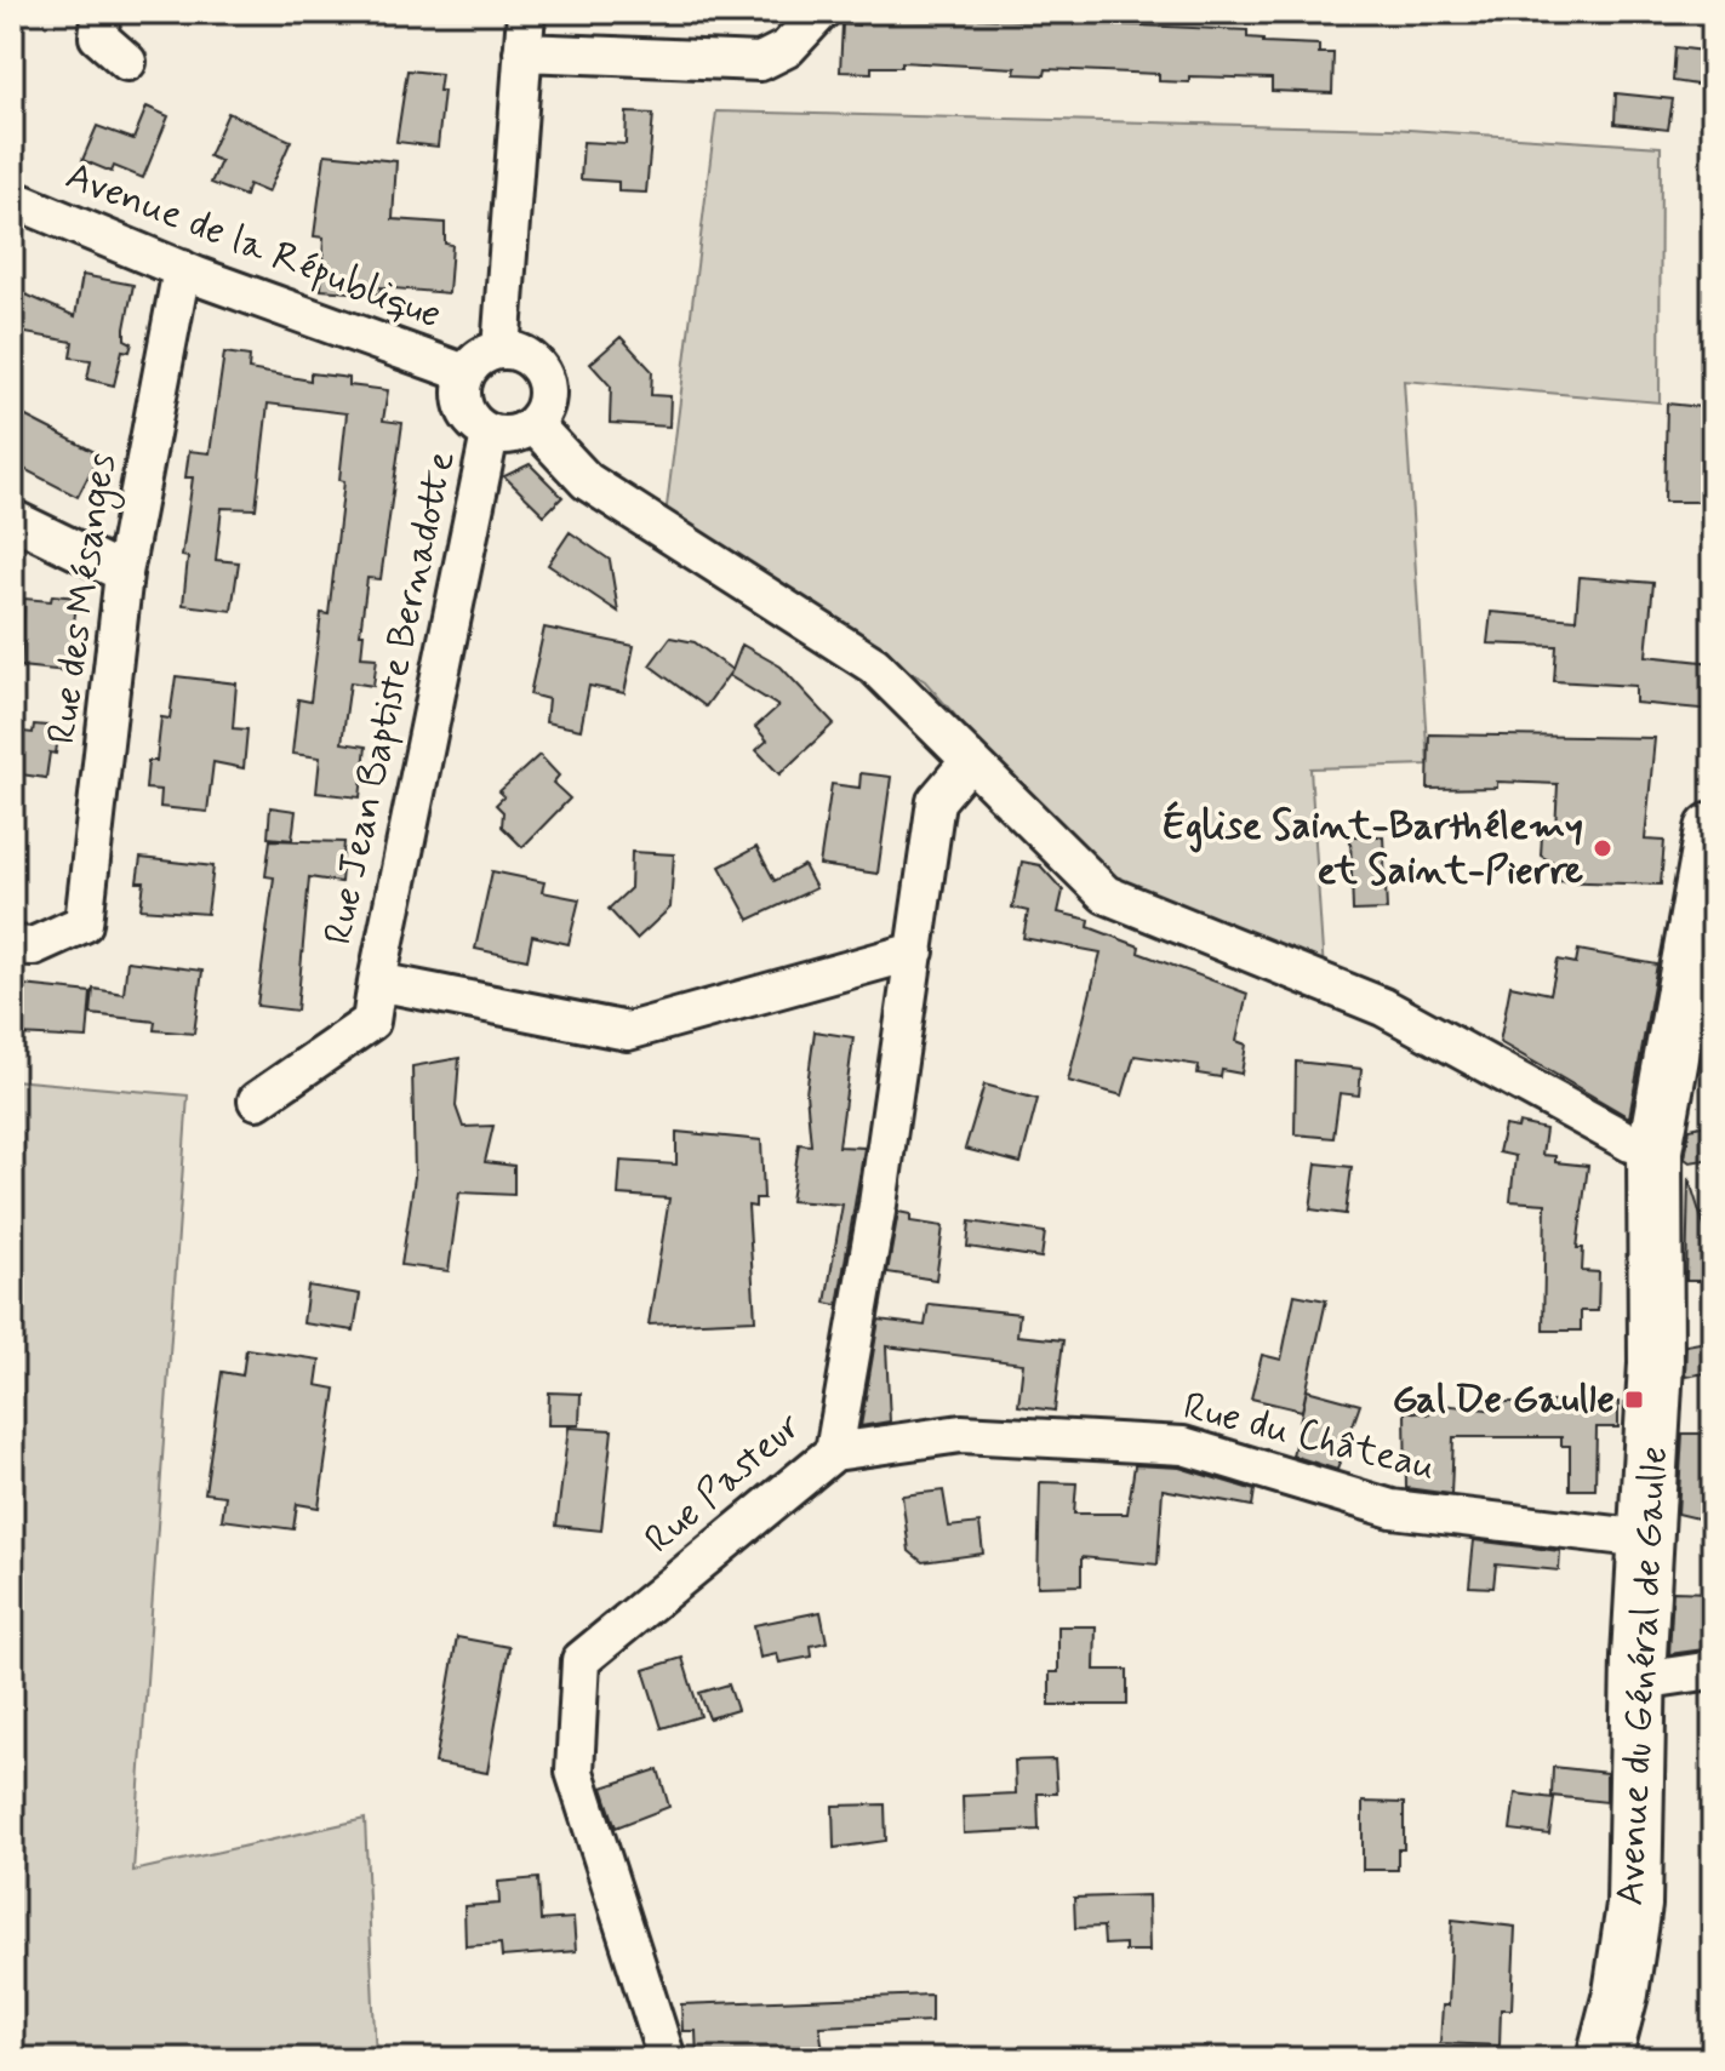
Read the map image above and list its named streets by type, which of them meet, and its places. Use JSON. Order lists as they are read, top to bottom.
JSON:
{
  "streets": {
    "main road": ["Avenue du Général de Gaulle"],
    "street": [
      "Avenue de la République",
      "Rue des Mésanges",
      "Rue Jean Baptiste Bernadotte",
      "Rue du Château",
      "Rue Pasteur"
    ]
  },
  "crossings": [
    ["Avenue de la République", "Rue des Mésanges"],
    ["Avenue de la République", "Rue Jean Baptiste Bernadotte"],
    ["Rue Jean Baptiste Bernadotte", "Rue Pasteur"],
    ["Rue du Château", "Rue Pasteur"],
    ["Rue du Château", "Avenue du Général de Gaulle"]
  ],
  "places": {
    "other": ["Église Saint-Barthélemy et Saint-Pierre"],
    "transit": ["Gal De Gaulle"]
  }
}
